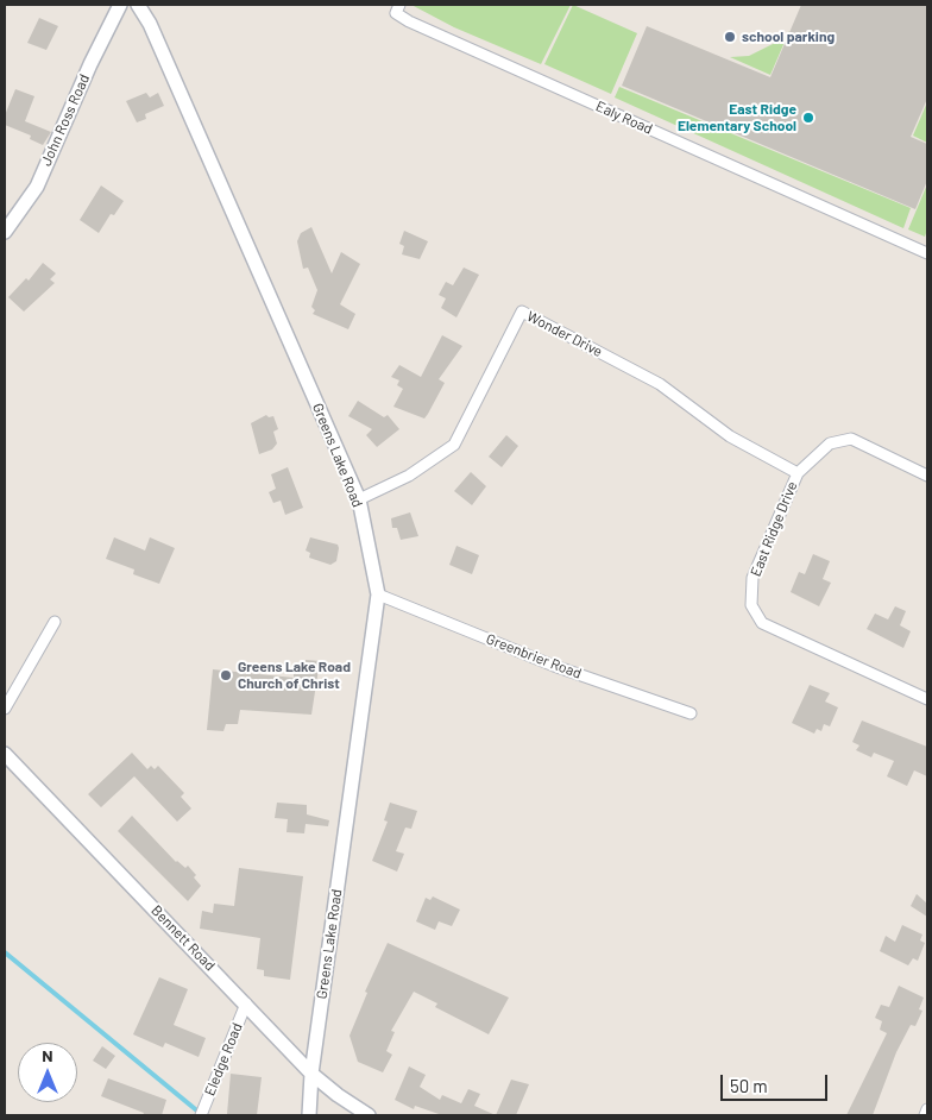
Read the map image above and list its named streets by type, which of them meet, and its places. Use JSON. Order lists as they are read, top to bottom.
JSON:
{
  "streets": {
    "street": [
      "Ealy Road",
      "John Ross Road",
      "Wonder Drive",
      "Greens Lake Road",
      "East Ridge Drive",
      "Greenbrier Road",
      "Bennett Road",
      "Eledge Road"
    ]
  },
  "crossings": [
    ["Wonder Drive", "Greens Lake Road"],
    ["Wonder Drive", "East Ridge Drive"],
    ["Greens Lake Road", "Greenbrier Road"],
    ["Greens Lake Road", "Bennett Road"],
    ["Bennett Road", "Eledge Road"]
  ],
  "places": ["school parking", "East Ridge Elementary School", "Greens Lake Road Church of Christ"],
  "scale_bar": "50 m",
  "north": "top"
}
